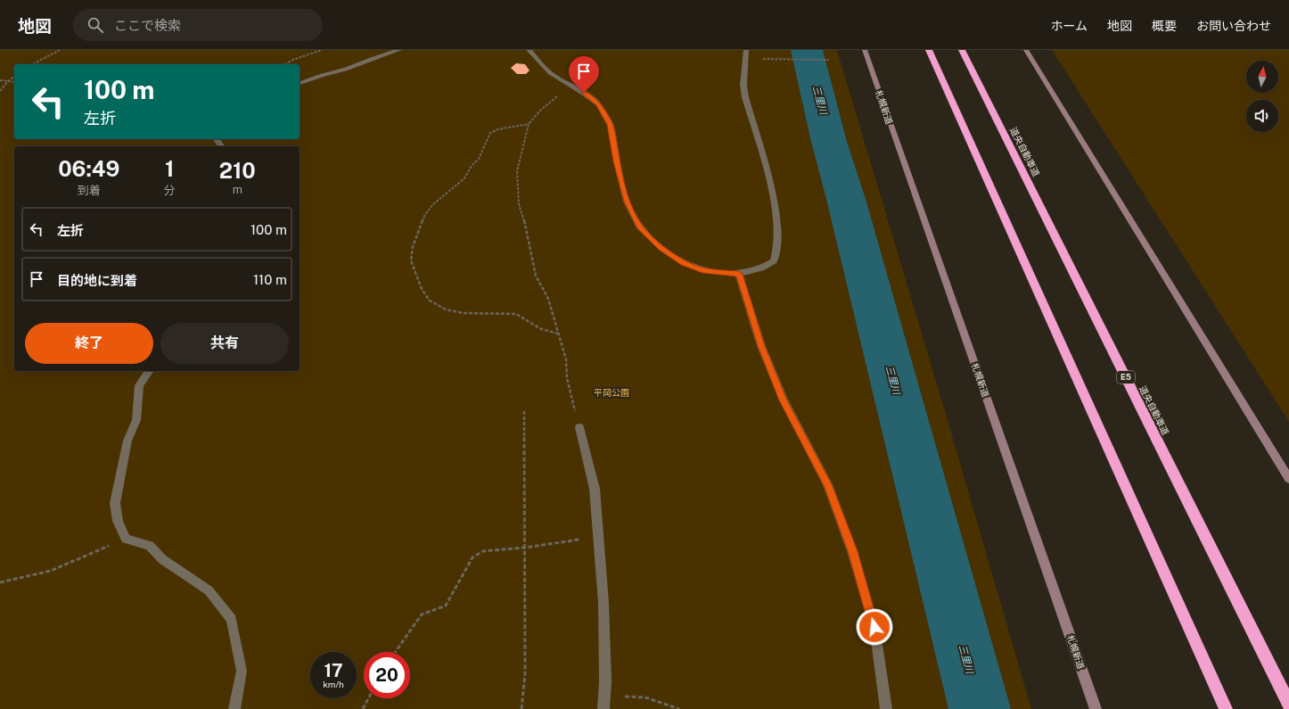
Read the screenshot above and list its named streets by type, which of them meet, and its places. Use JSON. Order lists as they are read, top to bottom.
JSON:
{
  "streets": {
    "highway": ["道央自動車道", "E5"],
    "street": ["札幌新道"]
  },
  "water": ["三里川"],
  "parks": ["平岡公園"],
  "north": "top",
  "page": {
    "header": "地図",
    "search": "ここで検索",
    "nav": [
      "ホーム",
      "地図",
      "概要",
      "お問い合わせ"
    ],
    "turn": ["100 m", "左折"],
    "eta": [
      "06:49",
      "到着",
      "1",
      "分",
      "210",
      "m"
    ],
    "list": [
      {
        "name": "左折",
        "value": "100 m"
      },
      {
        "name": "目的地に到着",
        "value": "110 m"
      }
    ],
    "buttons": ["終了", "共有"],
    "speed": "17 km/h",
    "limit": "20"
  }
}
